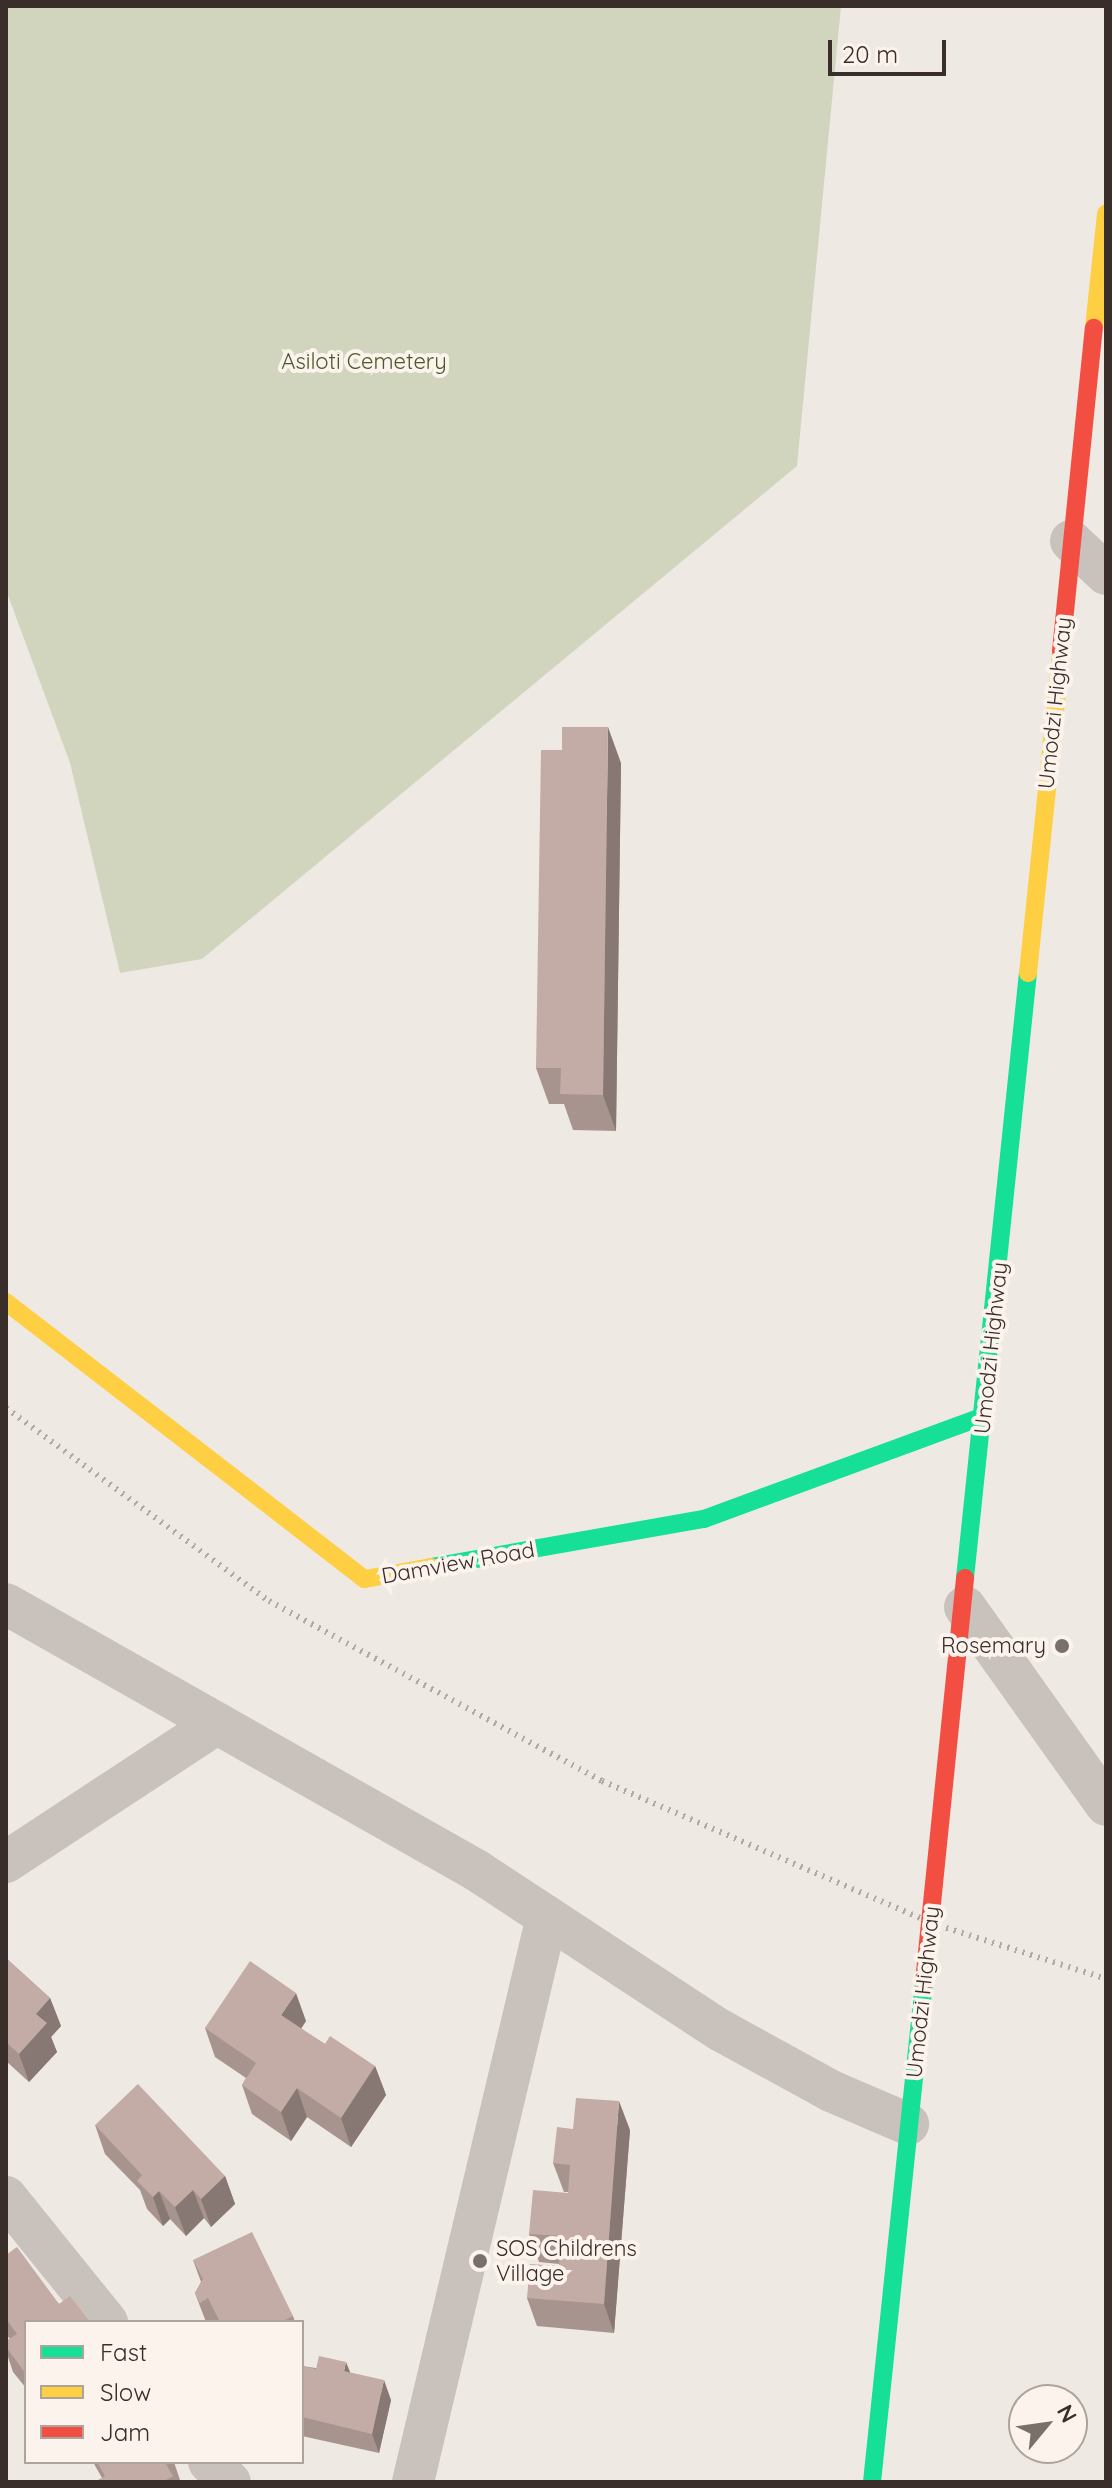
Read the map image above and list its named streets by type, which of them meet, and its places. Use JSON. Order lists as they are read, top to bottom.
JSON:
{
  "streets": {
    "main road": ["Umodzi Highway", "Damview Road"]
  },
  "crossings": [
    ["Umodzi Highway", "Damview Road"]
  ],
  "parks": ["Asiloti Cemetery"],
  "places": ["Rosemary", "SOS Childrens Village"],
  "legend": ["Fast", "Slow", "Jam"],
  "scale_bar": "20 m",
  "north": "top right"
}
